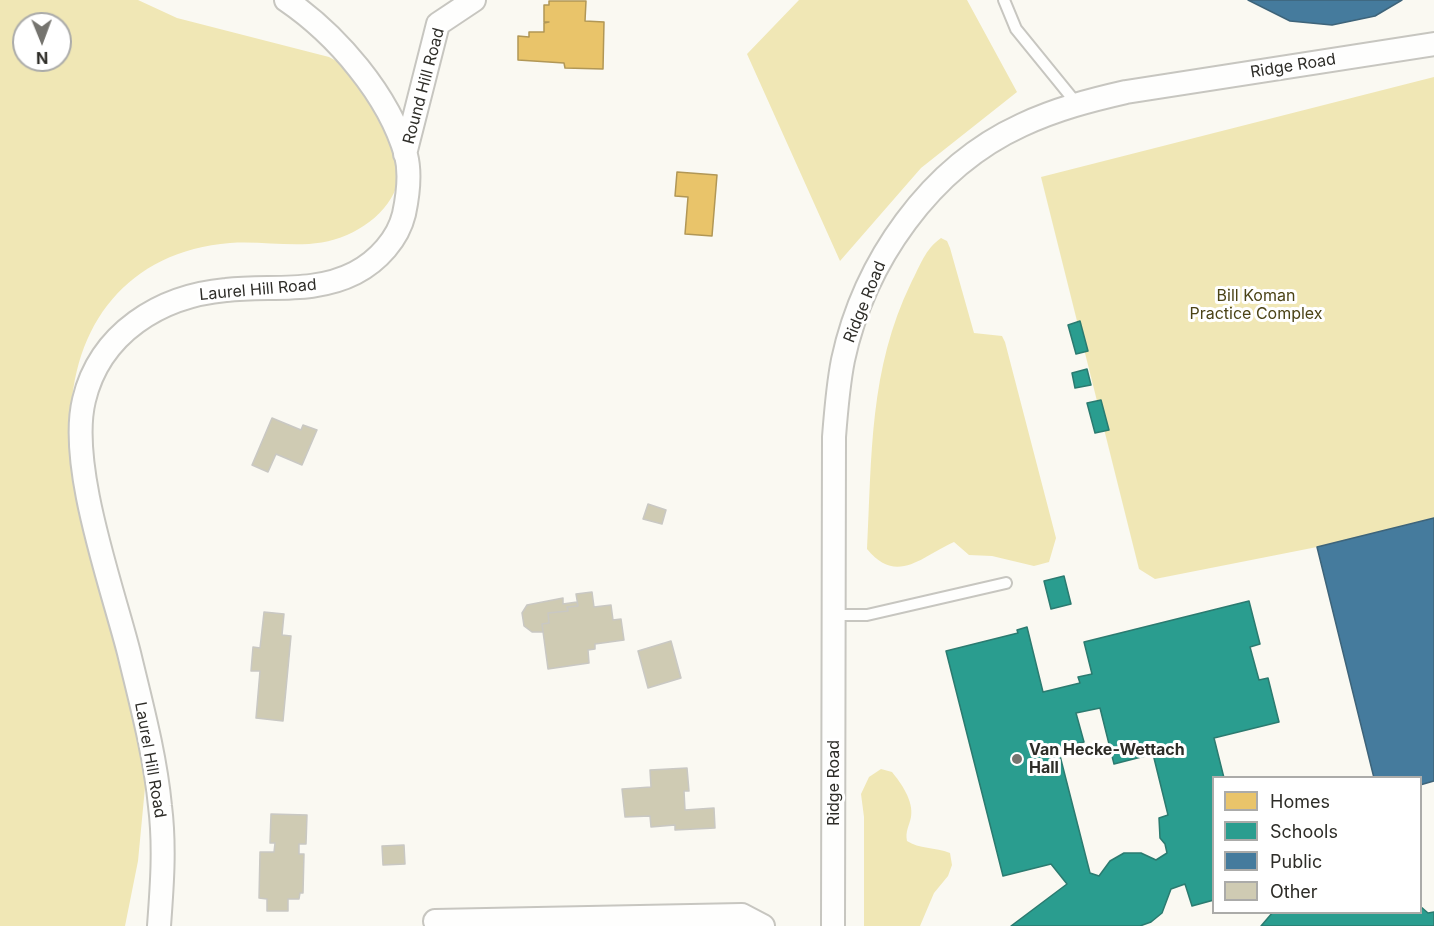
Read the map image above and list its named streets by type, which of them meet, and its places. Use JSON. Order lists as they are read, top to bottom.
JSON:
{
  "streets": {
    "street": ["Ridge Road", "Round Hill Road", "Laurel Hill Road"]
  },
  "crossings": [
    ["Round Hill Road", "Laurel Hill Road"]
  ],
  "parks": ["Bill Koman Practice Complex"],
  "places": ["Van Hecke-Wettach Hall"],
  "legend": [
    "Homes",
    "Schools",
    "Public",
    "Other"
  ],
  "north": "bottom"
}
